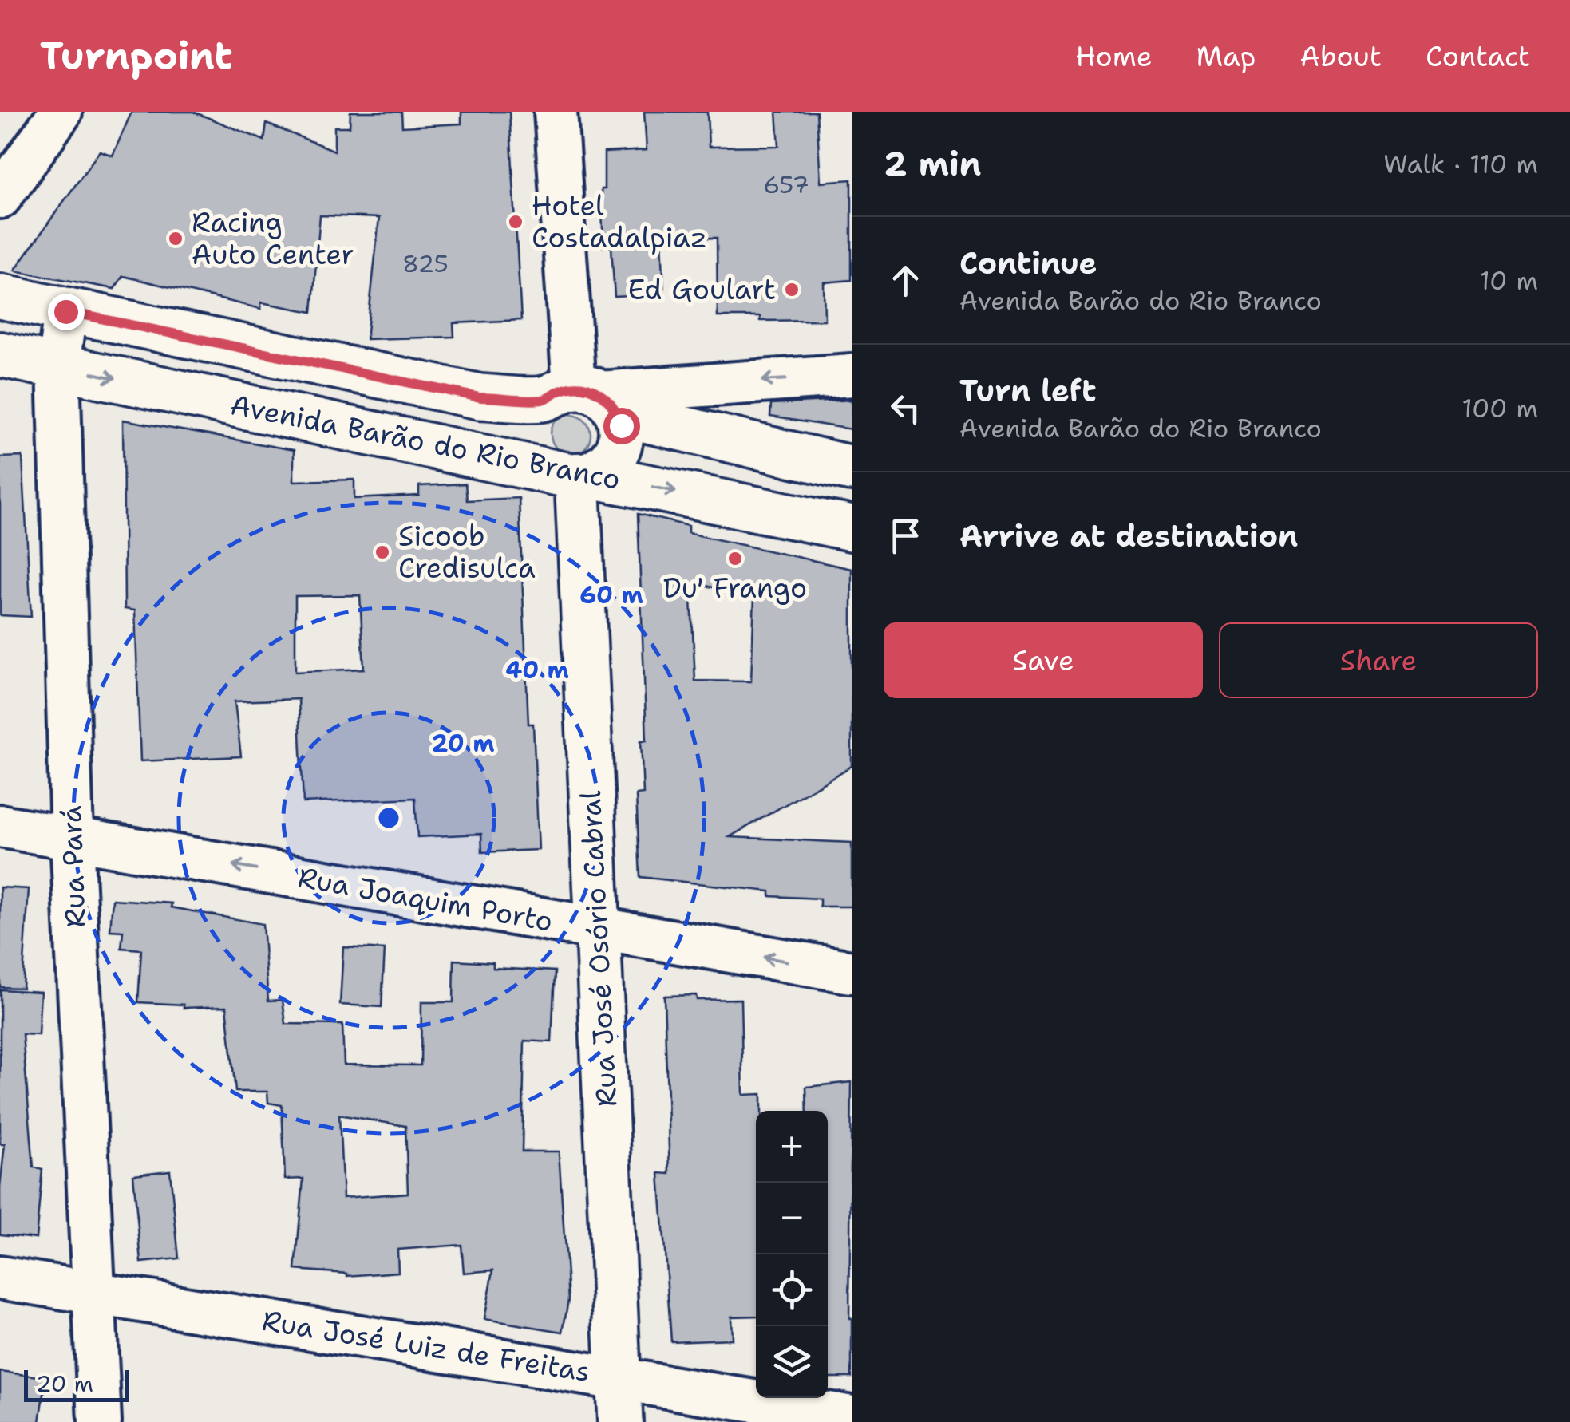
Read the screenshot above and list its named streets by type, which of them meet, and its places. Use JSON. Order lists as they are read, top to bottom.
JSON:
{
  "streets": {
    "main road": ["Avenida Barão do Rio Branco", "Rua José Osório Cabral"],
    "street": ["Rua Pará", "Rua Joaquim Porto", "Rua José Luiz de Freitas"]
  },
  "crossings": [
    ["Avenida Barão do Rio Branco", "Rua Pará"],
    ["Avenida Barão do Rio Branco", "Rua José Osório Cabral"],
    ["Rua Pará", "Rua Joaquim Porto"],
    ["Rua Pará", "Rua José Luiz de Freitas"],
    ["Rua Joaquim Porto", "Rua José Osório Cabral"],
    ["Rua José Osório Cabral", "Rua José Luiz de Freitas"]
  ],
  "one_way": ["Rua Joaquim Porto"],
  "places": [
    "Hotel Costadalpiaz",
    "Racing Auto Center",
    "Ed Goulart",
    "Sicoob Credisulca",
    "Du' Frango"
  ],
  "house_numbers": ["657", "825"],
  "scale_bar": "20 m",
  "page": {
    "header": "Turnpoint",
    "nav": [
      "Home",
      "Map",
      "About",
      "Contact"
    ],
    "heading": ["2 min", "Walk · 110 m"],
    "list": [
      ["Continue", "Avenida Barão do Rio Branco", "10 m"],
      ["Turn left", "Avenida Barão do Rio Branco", "100 m"],
      "Arrive at destination"
    ],
    "buttons": ["Save", "Share"],
    "map_buttons": ["+", "−"],
    "scale": "20 m"
  },
  "rings": ["60 m", "40 m", "20 m"]
}
